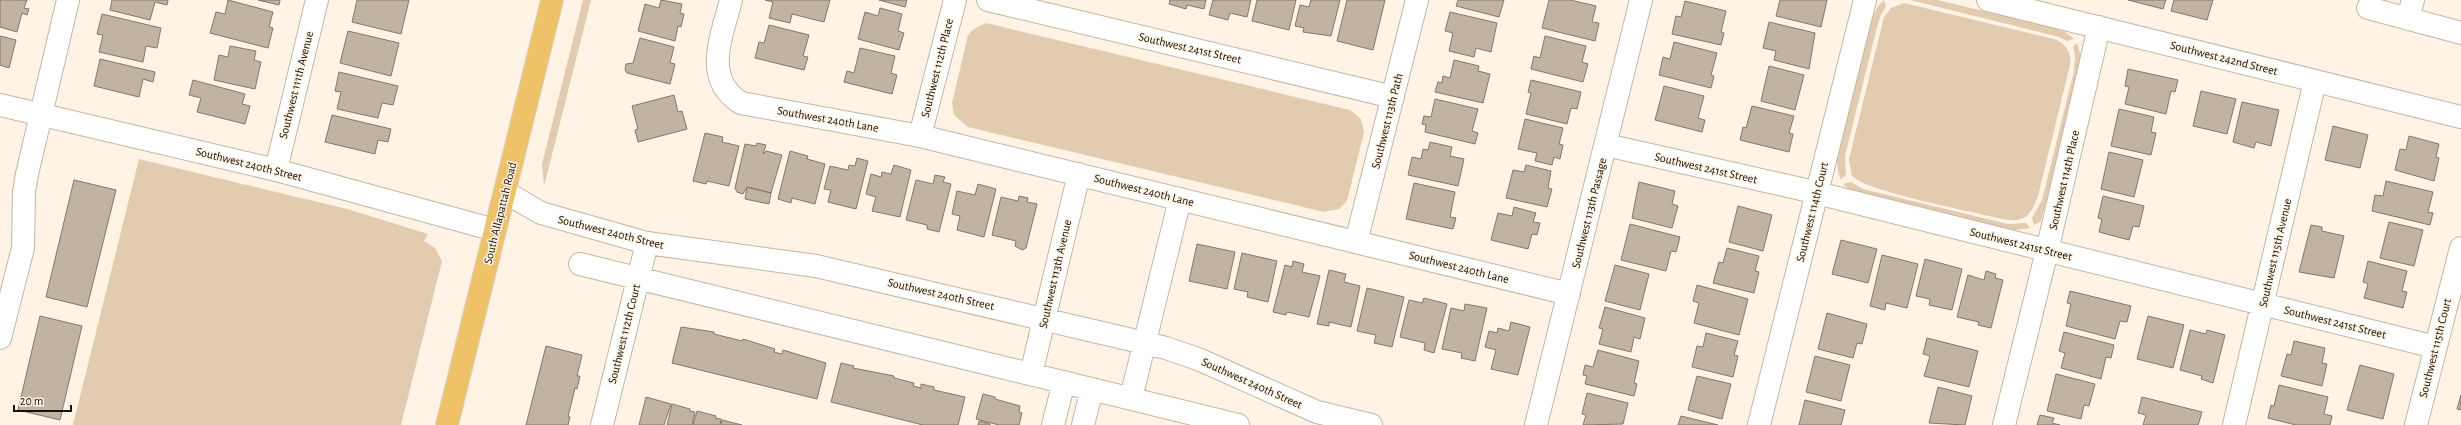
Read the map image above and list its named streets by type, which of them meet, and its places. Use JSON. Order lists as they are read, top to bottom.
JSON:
{
  "streets": {
    "main road": ["South Allapattah Road"],
    "street": [
      "Southwest 241st Street",
      "Southwest 242nd Street",
      "Southwest 112th Place",
      "Southwest 111th Avenue",
      "Southwest 240th Lane",
      "Southwest 113th Path",
      "Southwest 240th Street",
      "Southwest 114th Place",
      "Southwest 114th Court",
      "Southwest 113th Passage",
      "Southwest 115th Avenue",
      "Southwest 113th Avenue",
      "Southwest 112th Court",
      "Southwest 115th Court"
    ]
  },
  "crossings": [
    ["Southwest 241st Street", "Southwest 113th Path"],
    ["Southwest 241st Street", "Southwest 114th Place"],
    ["Southwest 241st Street", "Southwest 114th Court"],
    ["Southwest 241st Street", "Southwest 113th Passage"],
    ["Southwest 241st Street", "Southwest 115th Avenue"],
    ["Southwest 241st Street", "Southwest 115th Court"],
    ["Southwest 242nd Street", "Southwest 114th Place"],
    ["Southwest 242nd Street", "Southwest 115th Avenue"],
    ["Southwest 112th Place", "Southwest 240th Lane"],
    ["Southwest 111th Avenue", "Southwest 240th Street"],
    ["Southwest 240th Lane", "Southwest 113th Path"],
    ["Southwest 240th Lane", "Southwest 113th Passage"],
    ["Southwest 240th Lane", "Southwest 113th Avenue"],
    ["Southwest 240th Street", "South Allapattah Road"],
    ["Southwest 240th Street", "Southwest 113th Avenue"],
    ["Southwest 240th Street", "Southwest 112th Court"]
  ],
  "scale_bar": "20 m"
}
